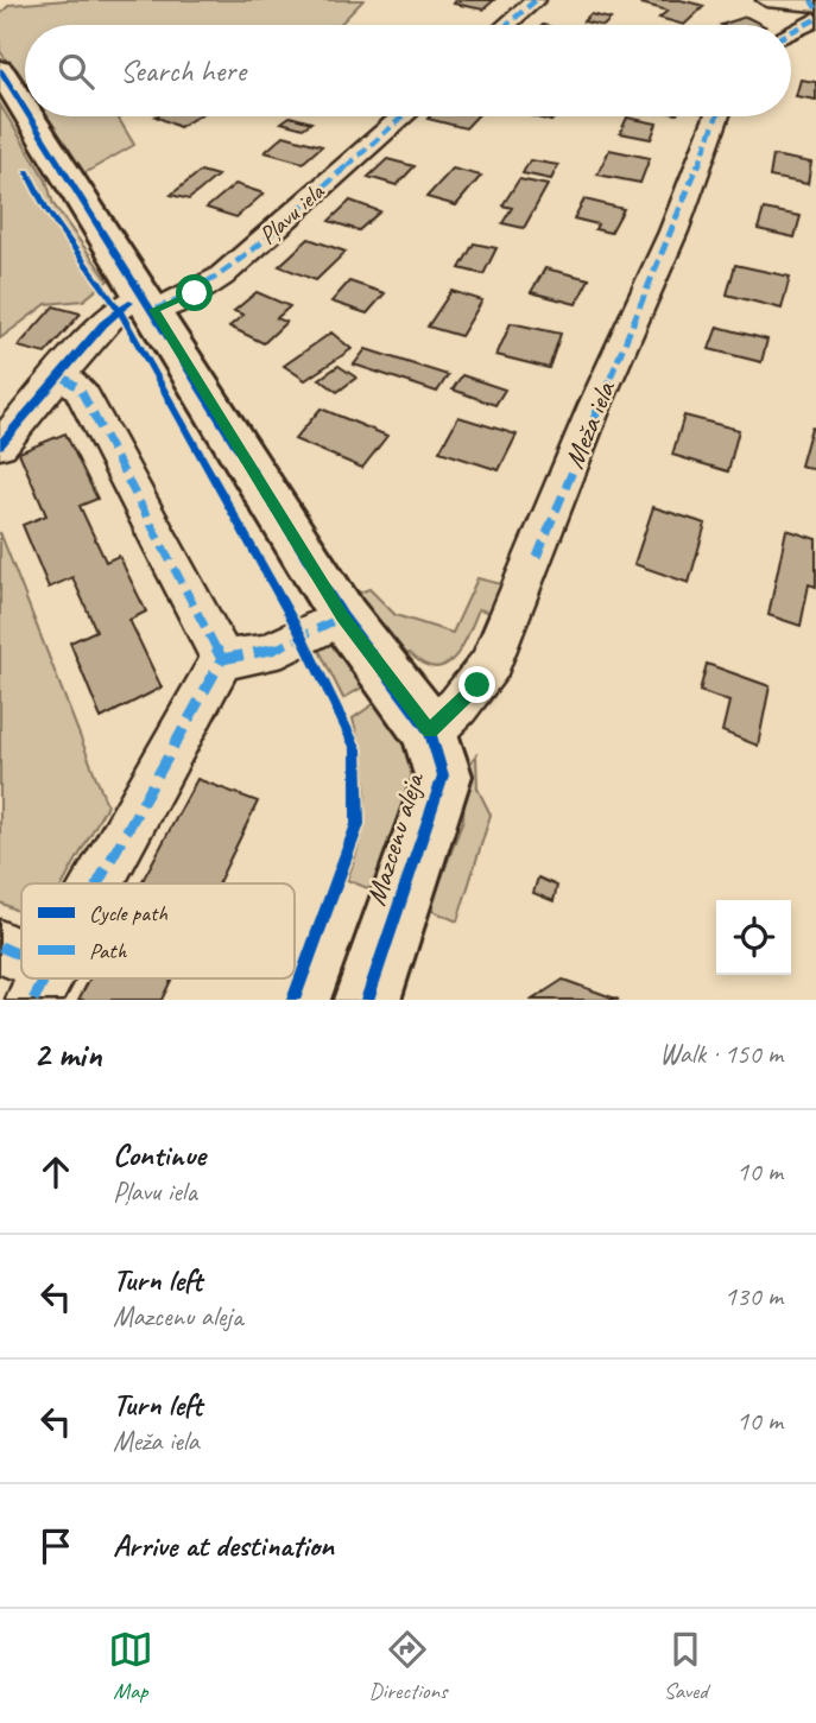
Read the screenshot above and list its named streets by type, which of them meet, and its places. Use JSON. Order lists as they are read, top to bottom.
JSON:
{
  "streets": {
    "main road": ["Mazcenu aleja"],
    "street": ["Pļavu iela", "Meža iela"]
  },
  "crossings": [
    ["Pļavu iela", "Mazcenu aleja"],
    ["Meža iela", "Mazcenu aleja"]
  ],
  "legend": ["Cycle path", "Path"],
  "page": {
    "search": "Search here",
    "heading": ["2 min", "Walk · 150 m"],
    "list": [
      ["Continue", "Pļavu iela", "10 m"],
      ["Turn left", "Mazcenu aleja", "130 m"],
      ["Turn left", "Meža iela", "10 m"],
      "Arrive at destination"
    ],
    "nav": ["Map", "Directions", "Saved"]
  }
}
